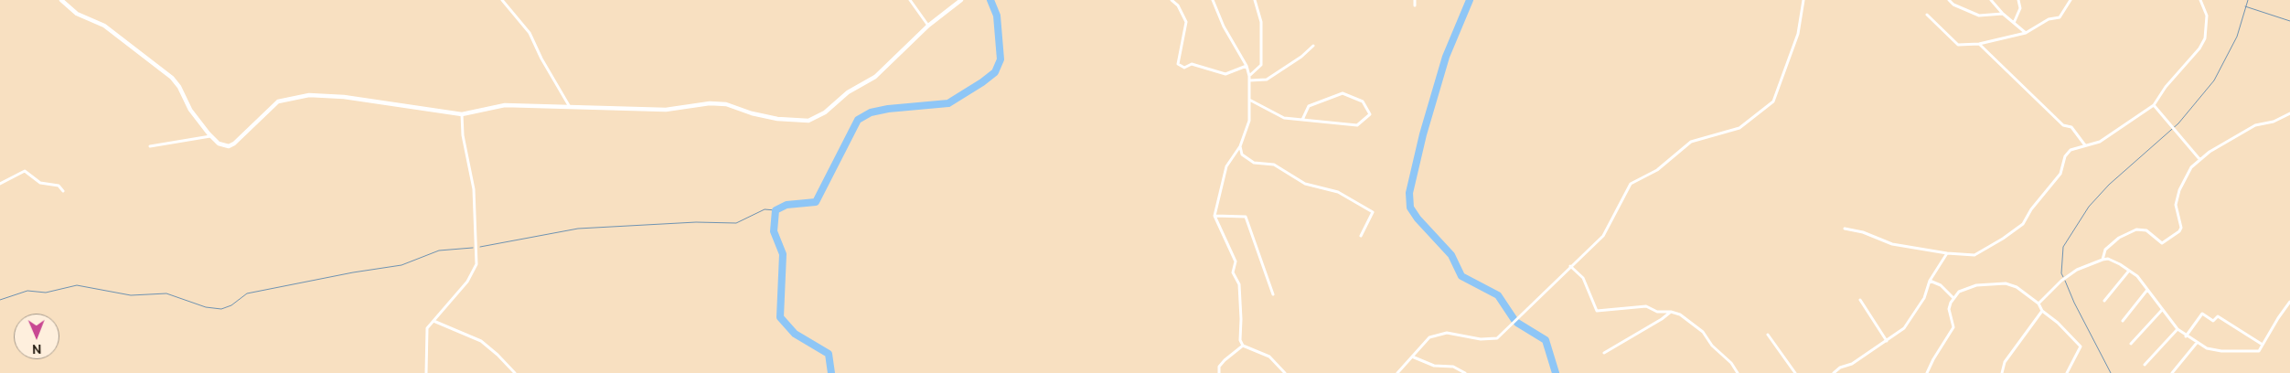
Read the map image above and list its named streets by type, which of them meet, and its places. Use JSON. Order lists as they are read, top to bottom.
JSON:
{
  "north": "bottom"
}
